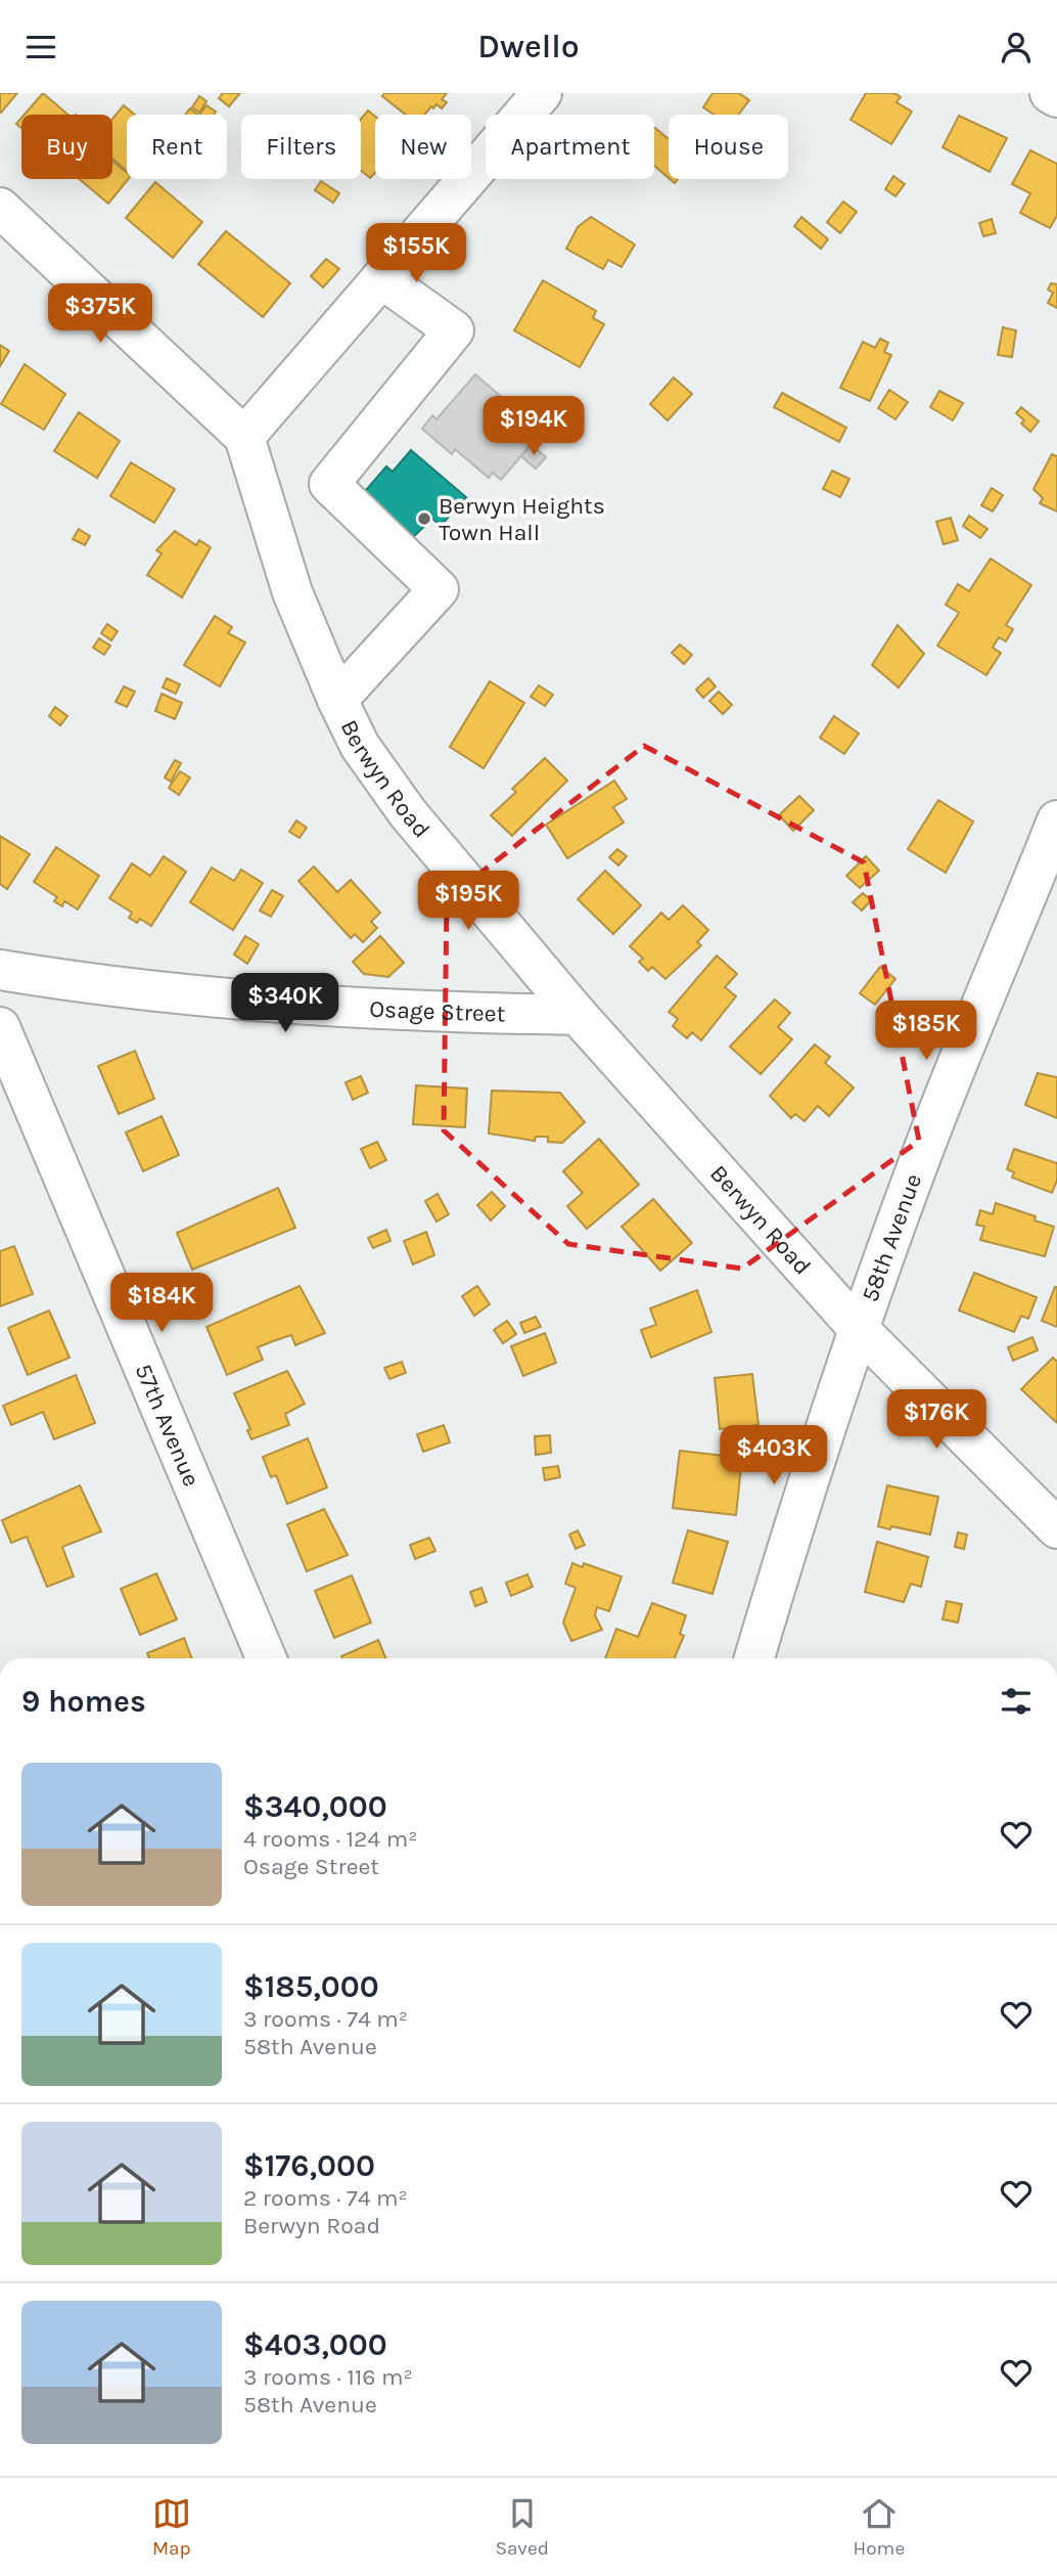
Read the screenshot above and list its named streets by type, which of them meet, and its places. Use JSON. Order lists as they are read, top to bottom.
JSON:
{
  "streets": {
    "street": [
      "Berwyn Road",
      "Osage Street",
      "58th Avenue",
      "57th Avenue"
    ]
  },
  "crossings": [
    ["Berwyn Road", "Osage Street"],
    ["Berwyn Road", "58th Avenue"]
  ],
  "places": ["Berwyn Heights Town Hall"],
  "page": {
    "header": "Dwello",
    "chip": [
      "Buy",
      "Rent",
      "Filters",
      "New",
      "Apartment",
      "House"
    ],
    "price": [
      "$155K",
      "$375K",
      "$194K",
      "$195K",
      "$340K",
      "$185K",
      "$184K",
      "$176K",
      "$403K"
    ],
    "heading": "9 homes",
    "list": [
      {
        "name": "$340,000",
        "note": "4 rooms · 124 m² · Osage Street"
      },
      {
        "name": "$185,000",
        "note": "3 rooms · 74 m² · 58th Avenue"
      },
      {
        "name": "$176,000",
        "note": "2 rooms · 74 m² · Berwyn Road"
      },
      {
        "name": "$403,000",
        "note": "3 rooms · 116 m² · 58th Avenue"
      }
    ],
    "tabs": ["Map", "Saved", "Home"]
  }
}
